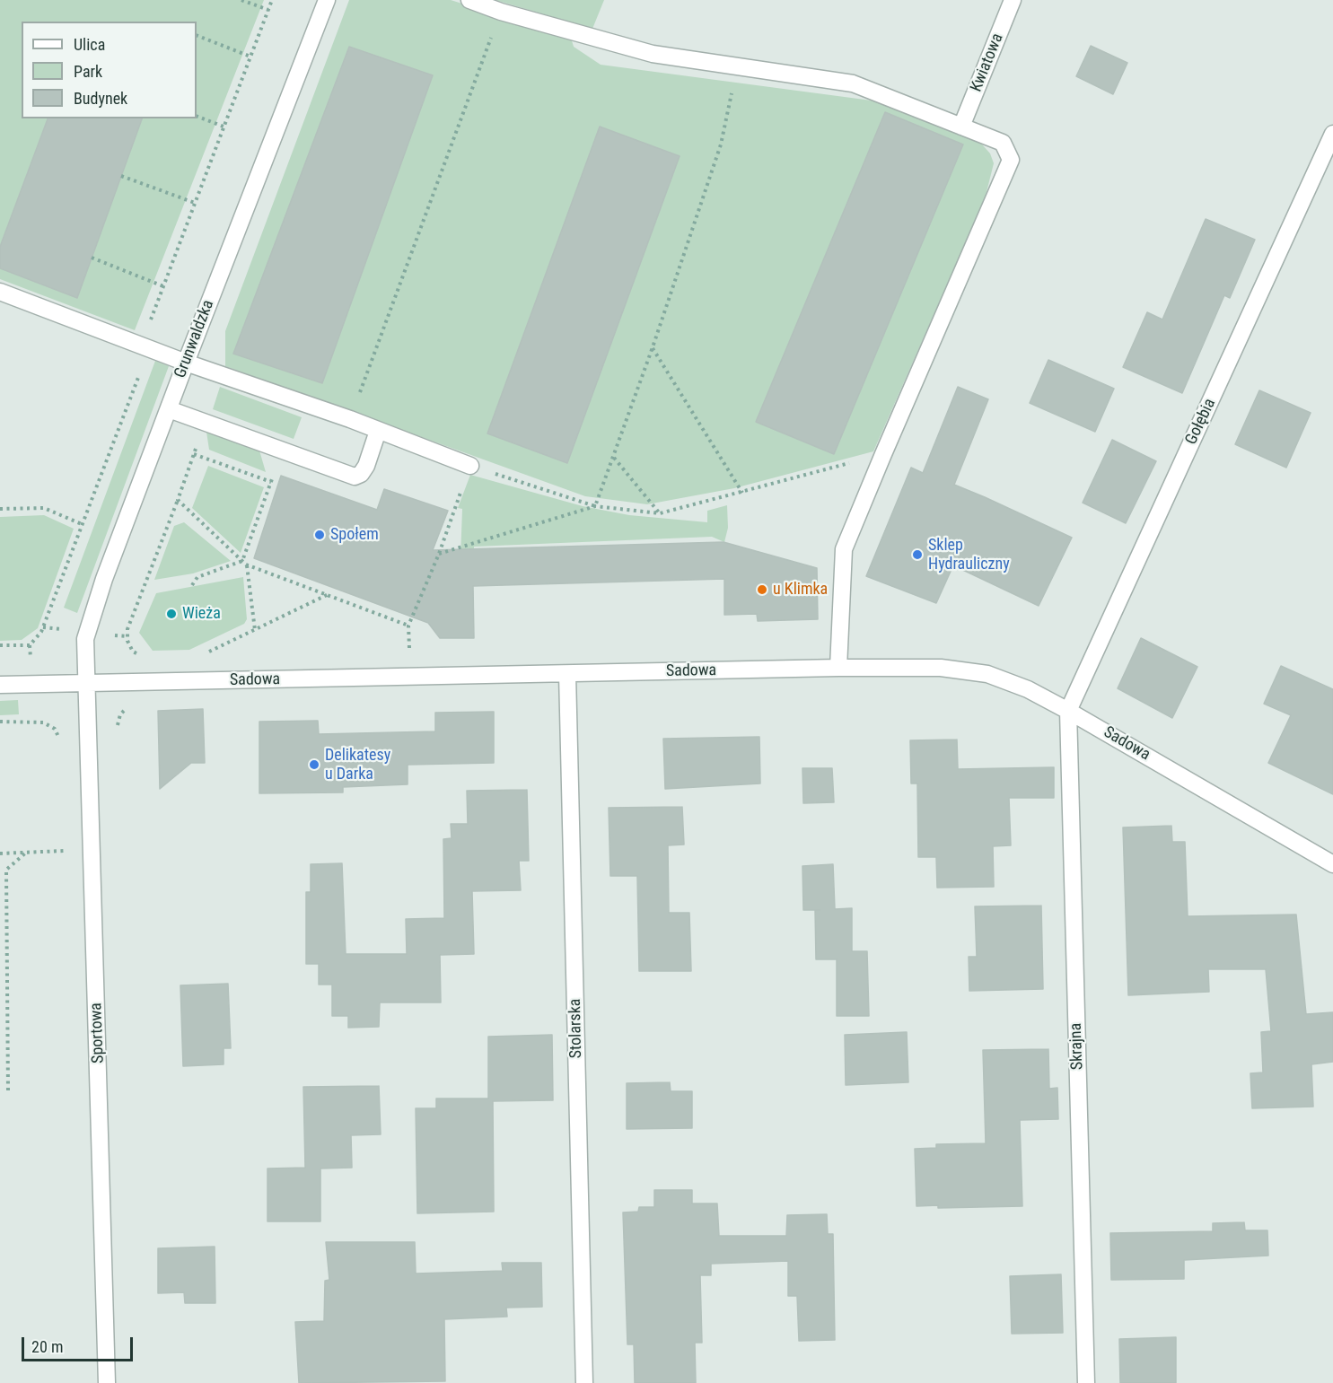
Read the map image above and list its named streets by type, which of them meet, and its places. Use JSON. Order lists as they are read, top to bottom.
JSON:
{
  "streets": {
    "street": [
      "Kwiatowa",
      "Grunwaldzka",
      "Gołębia",
      "Sadowa",
      "Stolarska",
      "Sportowa",
      "Skrajna"
    ]
  },
  "crossings": [
    ["Grunwaldzka", "Sadowa"],
    ["Grunwaldzka", "Sportowa"],
    ["Gołębia", "Sadowa"],
    ["Gołębia", "Skrajna"],
    ["Sadowa", "Stolarska"],
    ["Sadowa", "Sportowa"],
    ["Sadowa", "Skrajna"]
  ],
  "places": [
    "Społem",
    "Sklep Hydrauliczny",
    "u Klimka",
    "Wieża",
    "Delikatesy u Darka"
  ],
  "legend": ["Ulica", "Park", "Budynek"],
  "scale_bar": "20 m"
}
